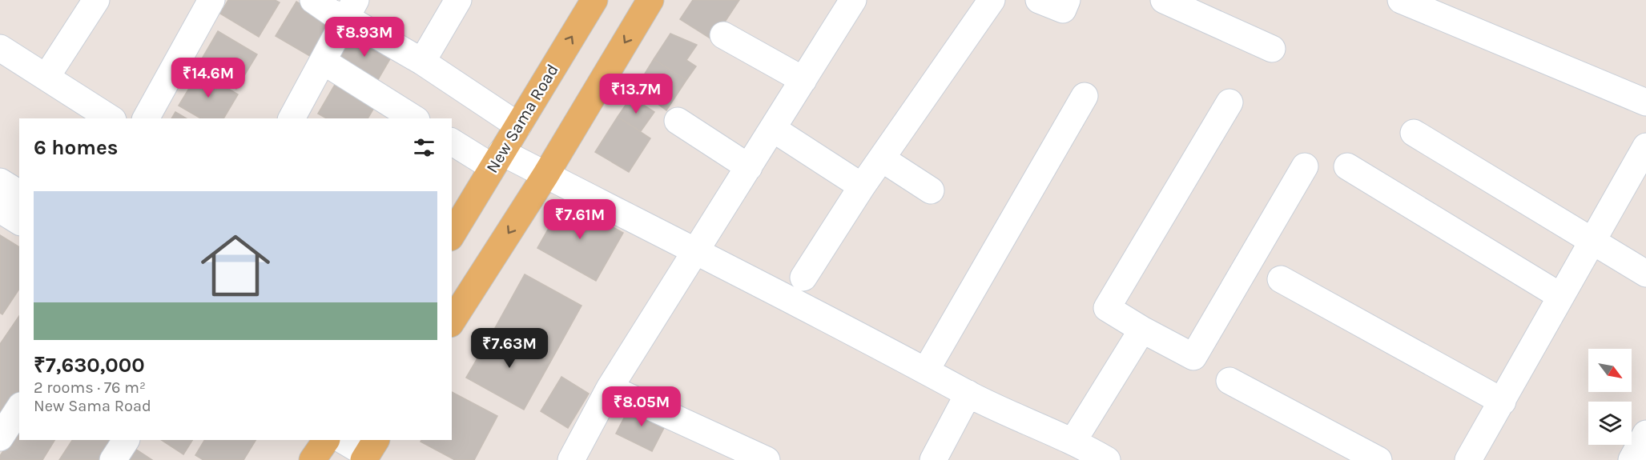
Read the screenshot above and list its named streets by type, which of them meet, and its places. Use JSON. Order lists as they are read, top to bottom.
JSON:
{
  "streets": {
    "main road": ["New Sama Road"]
  },
  "north": "bottom right",
  "page": {
    "price": [
      "₹8.93M",
      "₹14.6M",
      "₹13.7M",
      "₹7.61M",
      "₹7.63M",
      "₹8.05M"
    ],
    "heading": "6 homes",
    "list": [
      {
        "name": "₹7,630,000",
        "note": "2 rooms · 76 m² · New Sama Road"
      }
    ]
  }
}
